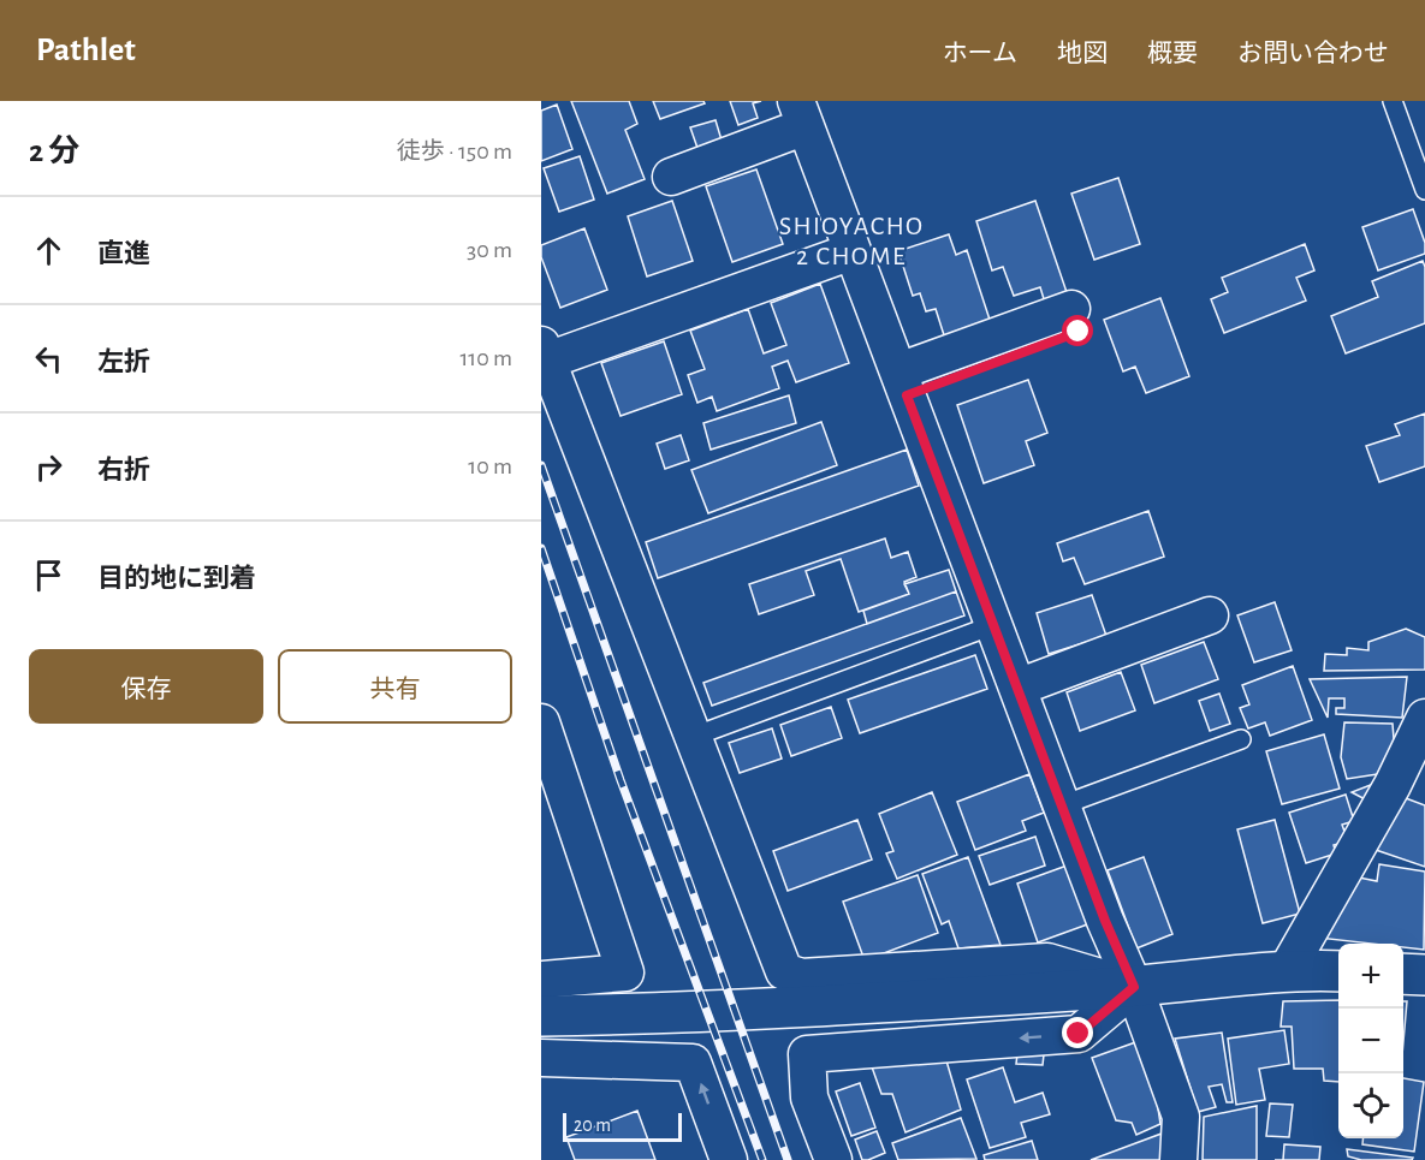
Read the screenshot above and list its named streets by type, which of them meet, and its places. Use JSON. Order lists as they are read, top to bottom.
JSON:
{
  "districts": ["SHIOYACHO 2 CHOME"],
  "scale_bar": "20 m",
  "page": {
    "header": "Pathlet",
    "nav": [
      "ホーム",
      "地図",
      "概要",
      "お問い合わせ"
    ],
    "heading": ["2 分", "徒歩 · 150 m"],
    "list": [
      ["直進", "30 m"],
      ["左折", "110 m"],
      ["右折", "10 m"],
      "目的地に到着"
    ],
    "buttons": ["保存", "共有"],
    "map_buttons": ["+", "−"],
    "scale": "20 m"
  }
}
